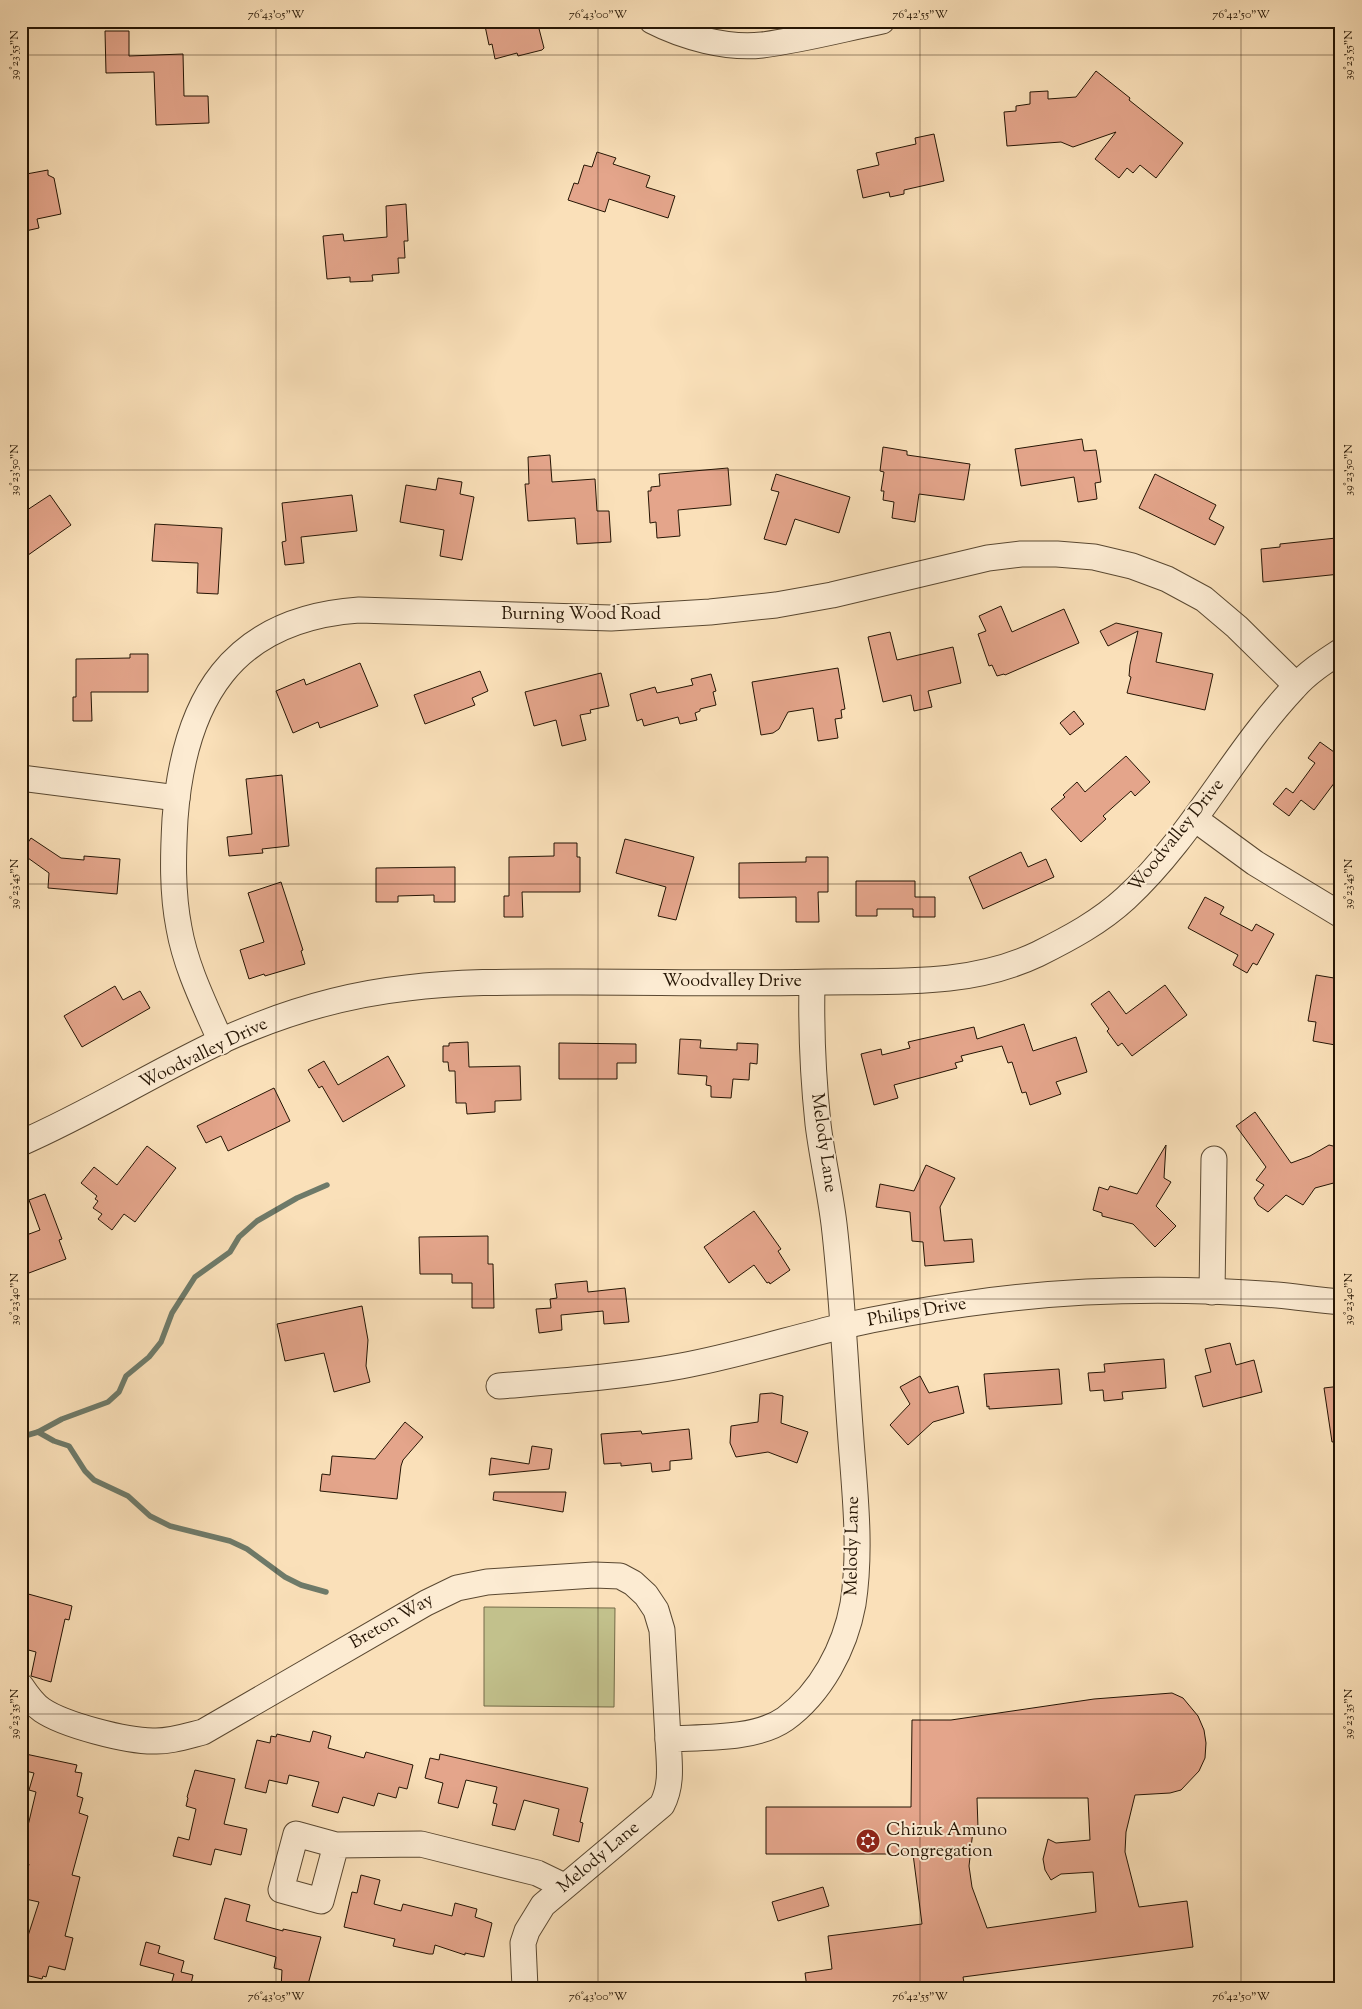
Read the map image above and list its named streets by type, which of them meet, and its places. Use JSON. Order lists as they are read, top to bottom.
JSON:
{
  "streets": {
    "street": [
      "Burning Wood Road",
      "Woodvalley Drive",
      "Melody Lane",
      "Philips Drive",
      "Breton Way"
    ]
  },
  "crossings": [
    ["Burning Wood Road", "Woodvalley Drive"],
    ["Woodvalley Drive", "Melody Lane"],
    ["Melody Lane", "Philips Drive"],
    ["Melody Lane", "Breton Way"]
  ],
  "places": {
    "synagogue": ["Chizuk Amuno Congregation"]
  },
  "coordinates": [
    "76°43'05\"W",
    "76°43'00\"W",
    "76°42'55\"W",
    "76°42'50\"W",
    "39°23'55\"N",
    "39°23'50\"N",
    "39°23'45\"N",
    "39°23'40\"N",
    "39°23'35\"N"
  ]
}
